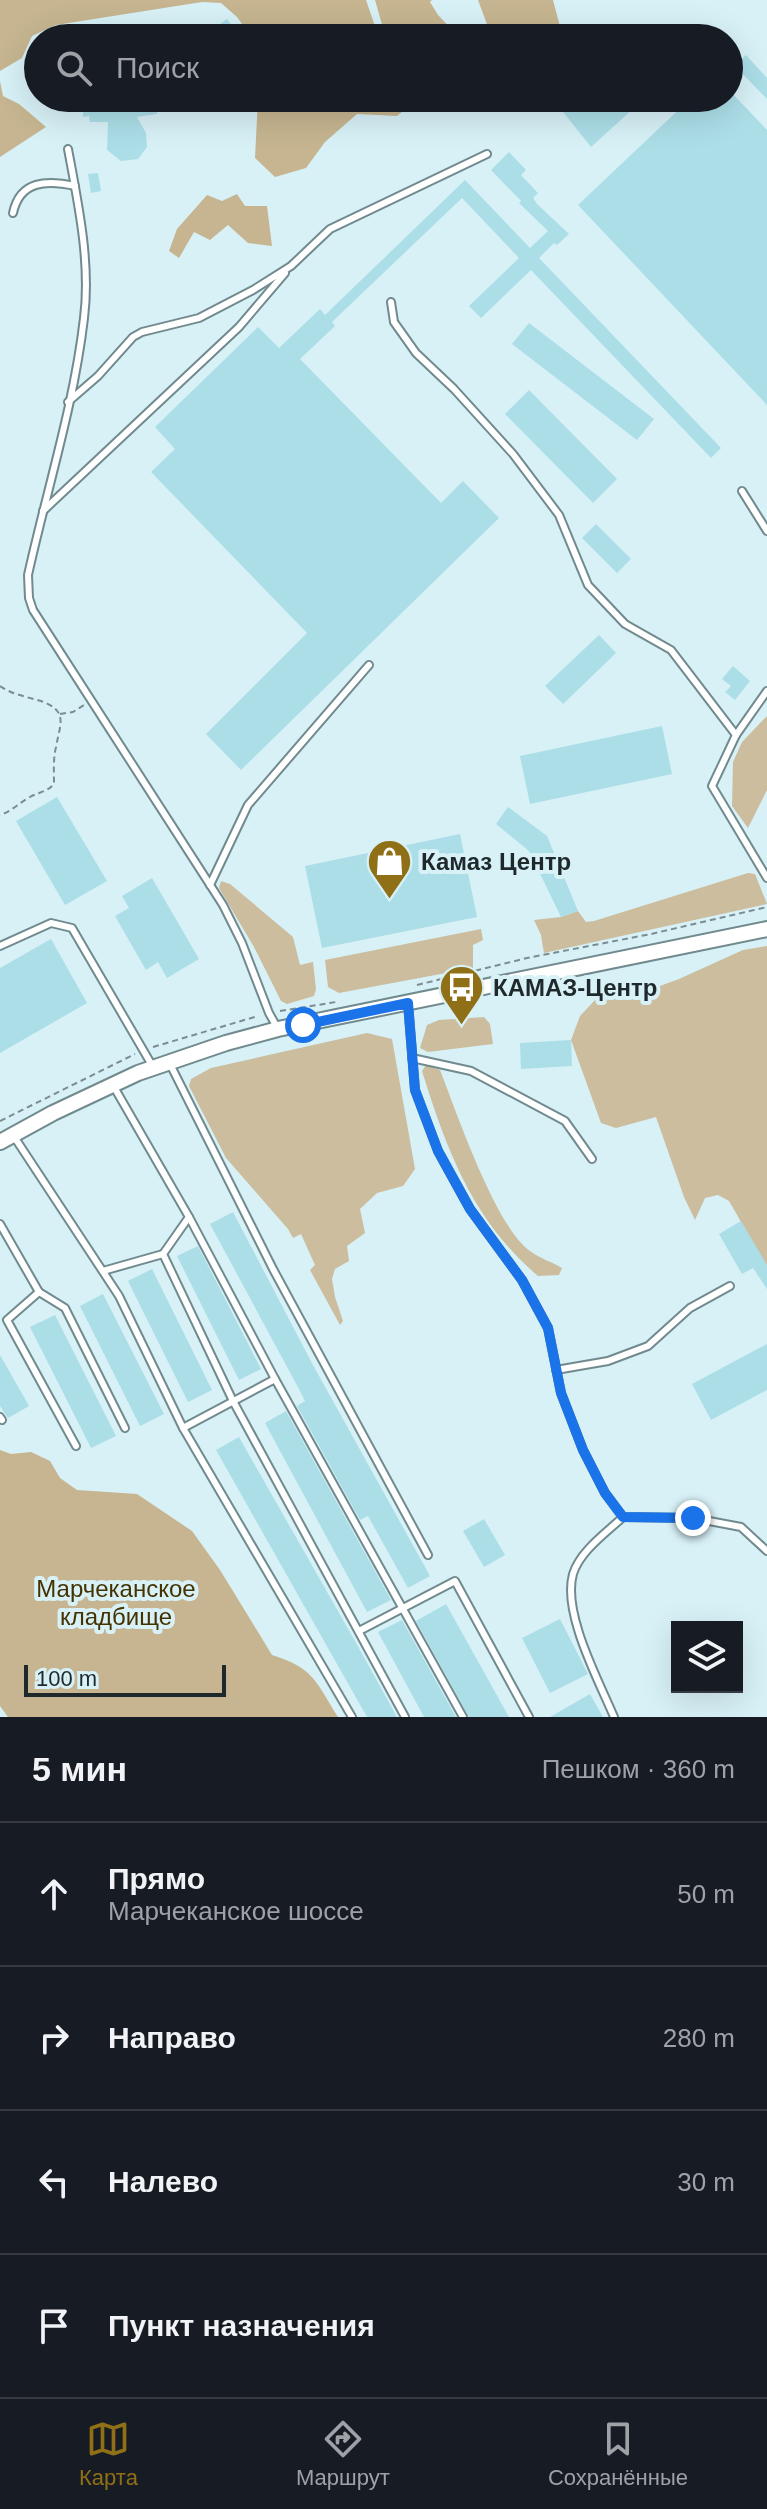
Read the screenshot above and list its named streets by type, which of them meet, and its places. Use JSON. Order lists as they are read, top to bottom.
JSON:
{
  "parks": ["Марчеканское кладбище"],
  "places": {
    "shop": ["Камаз Центр"],
    "bus stop": ["КАМАЗ-Центр"]
  },
  "scale_bar": "100 m",
  "page": {
    "search": "Поиск",
    "scale": "100 m",
    "heading": ["5 мин", "Пешком · 360 m"],
    "list": [
      ["Прямо", "Марчеканское шоссе", "50 m"],
      ["Направо", "280 m"],
      ["Налево", "30 m"],
      "Пункт назначения"
    ],
    "nav": ["Карта", "Маршрут", "Сохранённые"]
  }
}
